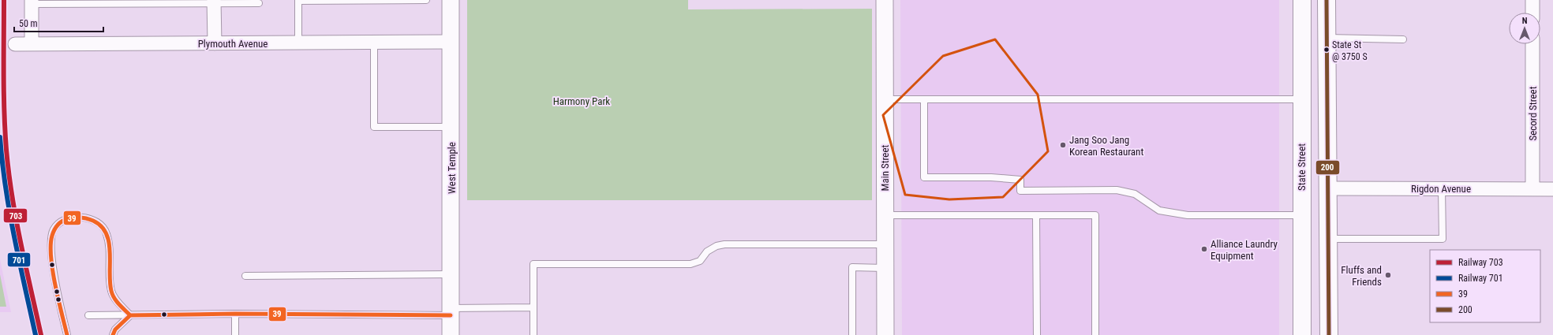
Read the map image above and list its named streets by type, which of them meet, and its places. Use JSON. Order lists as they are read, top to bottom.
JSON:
{
  "streets": {
    "main road": ["State Street"],
    "street": [
      "Plymouth Avenue",
      "Secord Street",
      "West Temple",
      "Main Street",
      "Rigdon Avenue"
    ]
  },
  "crossings": [
    ["Plymouth Avenue", "West Temple"],
    ["Secord Street", "Rigdon Avenue"]
  ],
  "parks": ["Harmony Park"],
  "places": [
    "State St @ 3750 S",
    "Jang Soo Jang Korean Restaurant",
    "Alliance Laundry Equipment",
    "Fluffs and Friends"
  ],
  "lines": [
    "rail line 703",
    "transit line 200",
    "rail line 701",
    "transit line 39"
  ],
  "legend": [
    "Railway 703",
    "Railway 701",
    "39",
    "200"
  ],
  "scale_bar": "50 m",
  "north": "top"
}
